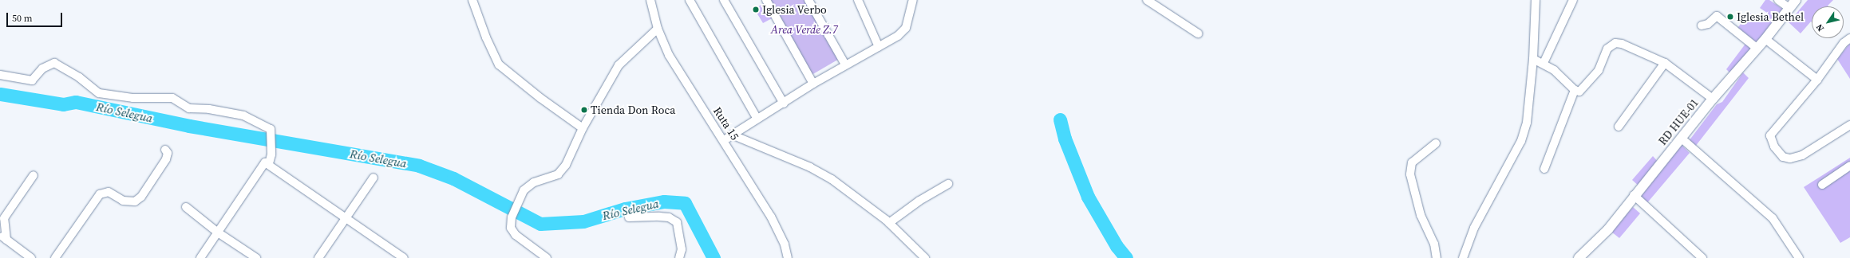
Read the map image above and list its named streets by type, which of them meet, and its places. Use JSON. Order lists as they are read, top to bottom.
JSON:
{
  "streets": {
    "street": ["RD HUE-01", "Ruta 15"]
  },
  "water": ["Río Selegua"],
  "parks": ["Area Verde Z.7"],
  "places": ["Iglesia Verbo", "Iglesia Bethel", "Tienda Don Roca"],
  "scale_bar": "50 m",
  "north": "bottom left"
}
